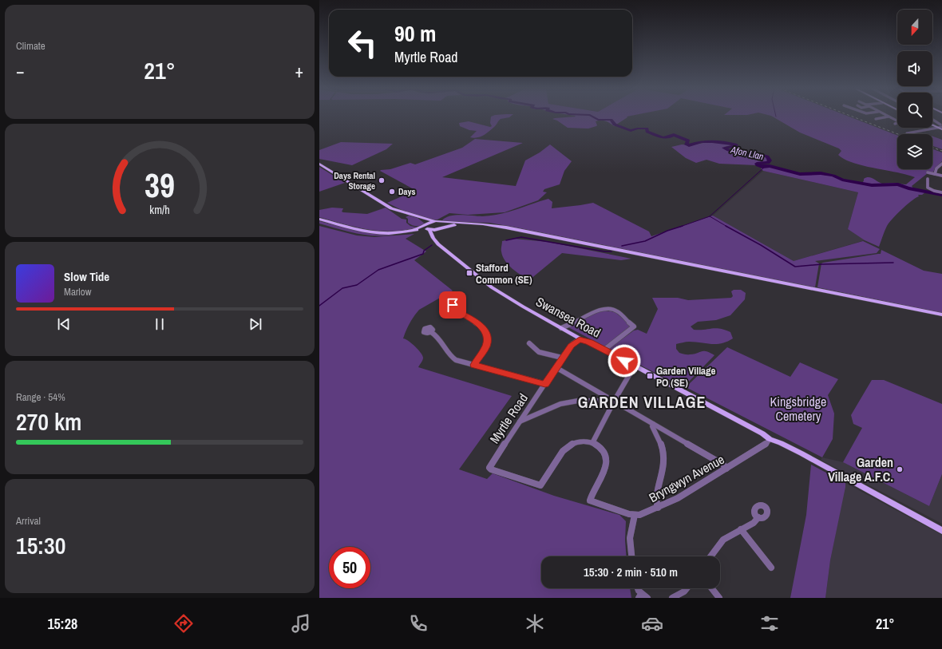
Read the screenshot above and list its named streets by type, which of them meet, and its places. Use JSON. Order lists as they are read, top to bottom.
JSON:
{
  "streets": {
    "main road": ["Swansea Road"],
    "street": ["Myrtle Road", "Bryngwyn Avenue"]
  },
  "crossings": [
    ["Swansea Road", "Myrtle Road"],
    ["Swansea Road", "Bryngwyn Avenue"],
    ["Myrtle Road", "Bryngwyn Avenue"]
  ],
  "districts": ["GARDEN VILLAGE"],
  "water": ["Afon Llan"],
  "parks": ["Kingsbridge Cemetery"],
  "places": {
    "other": ["Days Rental Storage", "Days", "Garden Village A.F.C."],
    "transit": ["Stafford Common (SE)", "Garden Village PO (SE)"]
  },
  "north": "bottom",
  "page": {
    "tile": [
      "Climate",
      ["Range · 54%", "270 km"],
      ["Arrival", "15:30"]
    ],
    "turn": ["90 m", "Myrtle Road"],
    "heat": ["−", "21°", "+"],
    "song": ["Slow Tide", "Marlow"],
    "limit": "50",
    "trip": "15:30 · 2 min · 510 m",
    "tabs": ["15:28", "21°"],
    "gauge": ["39", "km/h"]
  }
}
